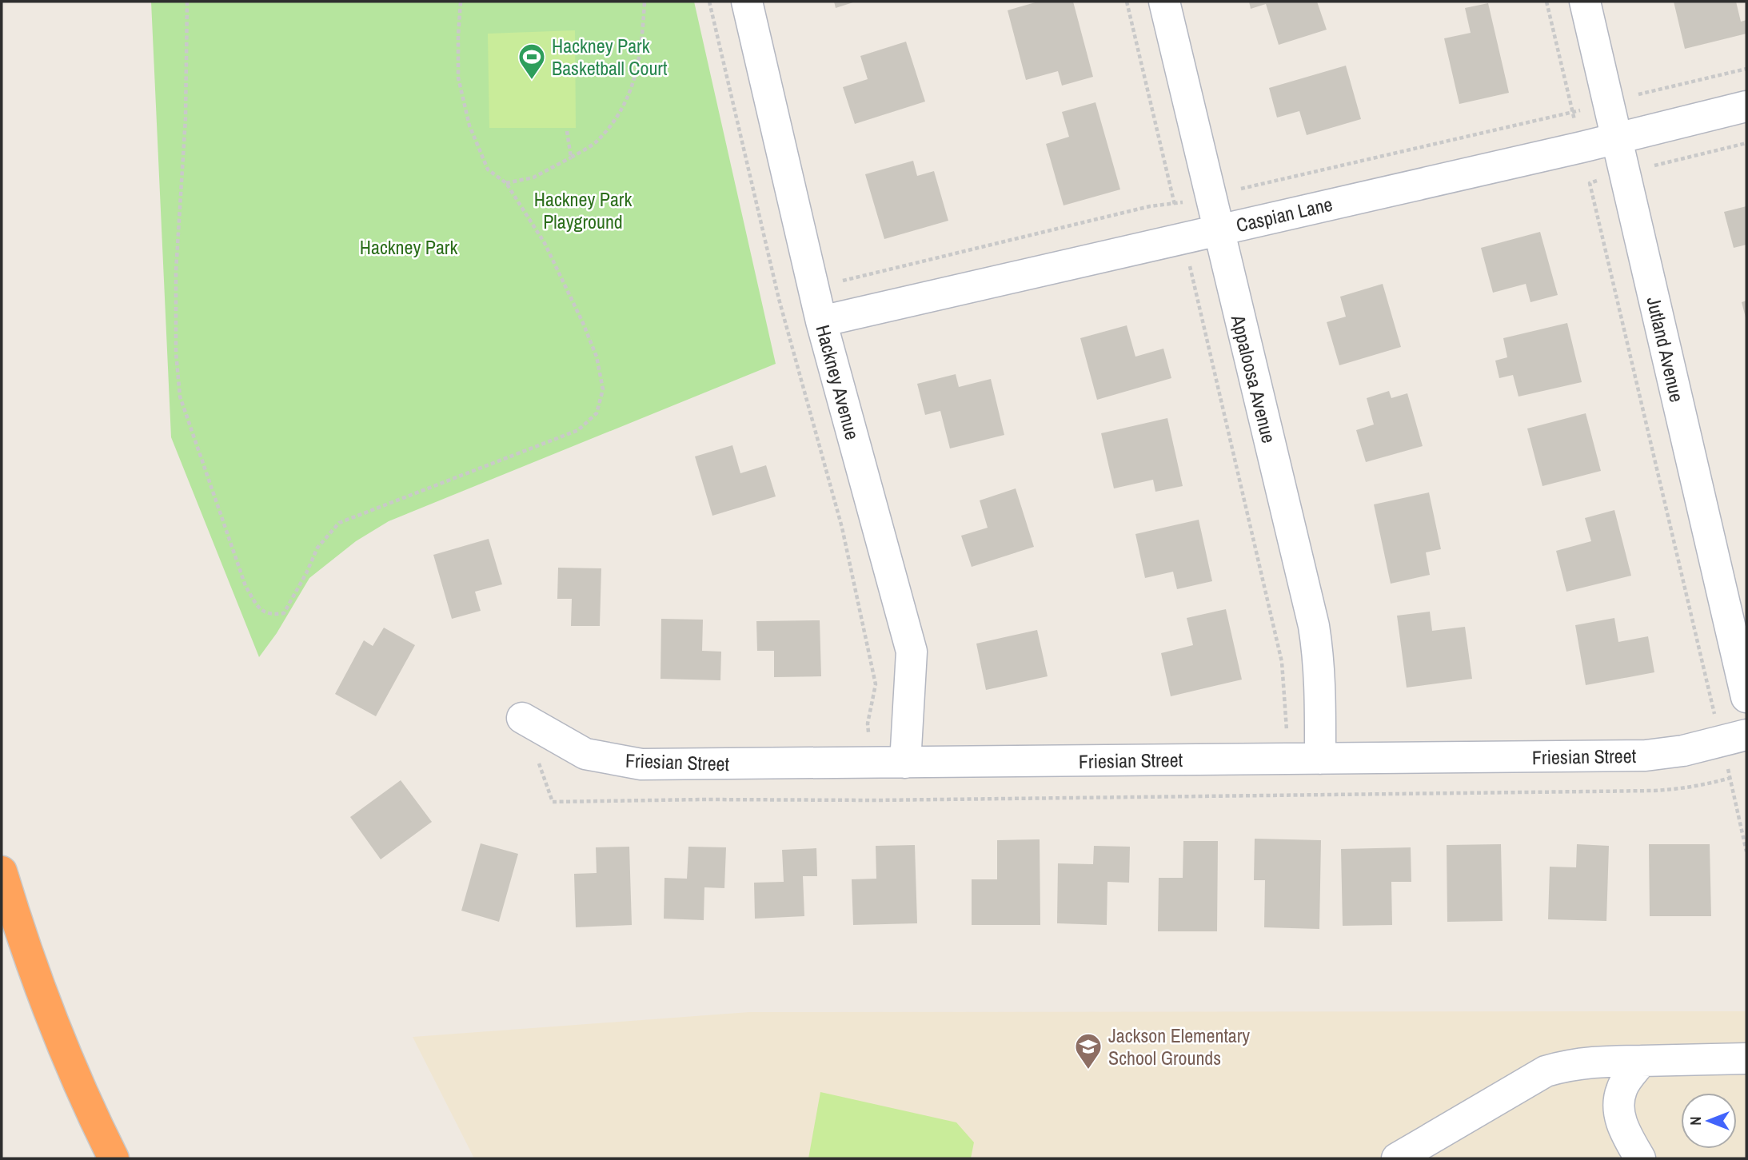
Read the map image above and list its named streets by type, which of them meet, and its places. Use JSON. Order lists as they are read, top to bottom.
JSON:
{
  "streets": {
    "street": [
      "Caspian Lane",
      "Jutland Avenue",
      "Appaloosa Avenue",
      "Hackney Avenue",
      "Friesian Street"
    ]
  },
  "crossings": [
    ["Caspian Lane", "Jutland Avenue"],
    ["Caspian Lane", "Appaloosa Avenue"],
    ["Caspian Lane", "Hackney Avenue"],
    ["Appaloosa Avenue", "Friesian Street"],
    ["Hackney Avenue", "Friesian Street"]
  ],
  "parks": ["Hackney Park Playground", "Hackney Park"],
  "places": {
    "sports": ["Hackney Park Basketball Court"],
    "school or university": ["Jackson Elementary School Grounds"]
  },
  "north": "left"
}
